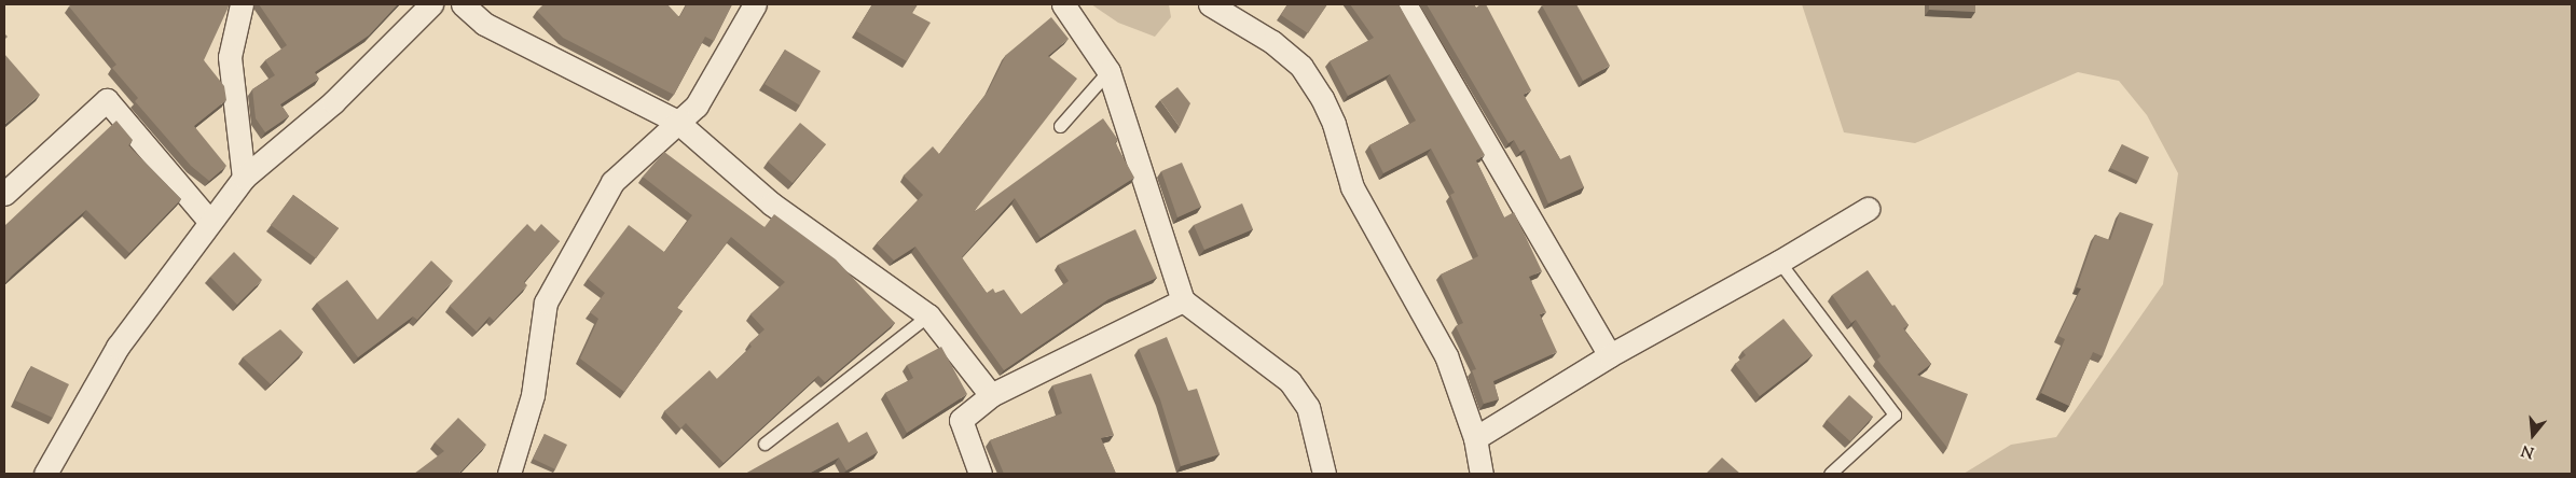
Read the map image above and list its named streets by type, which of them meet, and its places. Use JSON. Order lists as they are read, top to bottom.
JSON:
{
  "north": "bottom"
}
